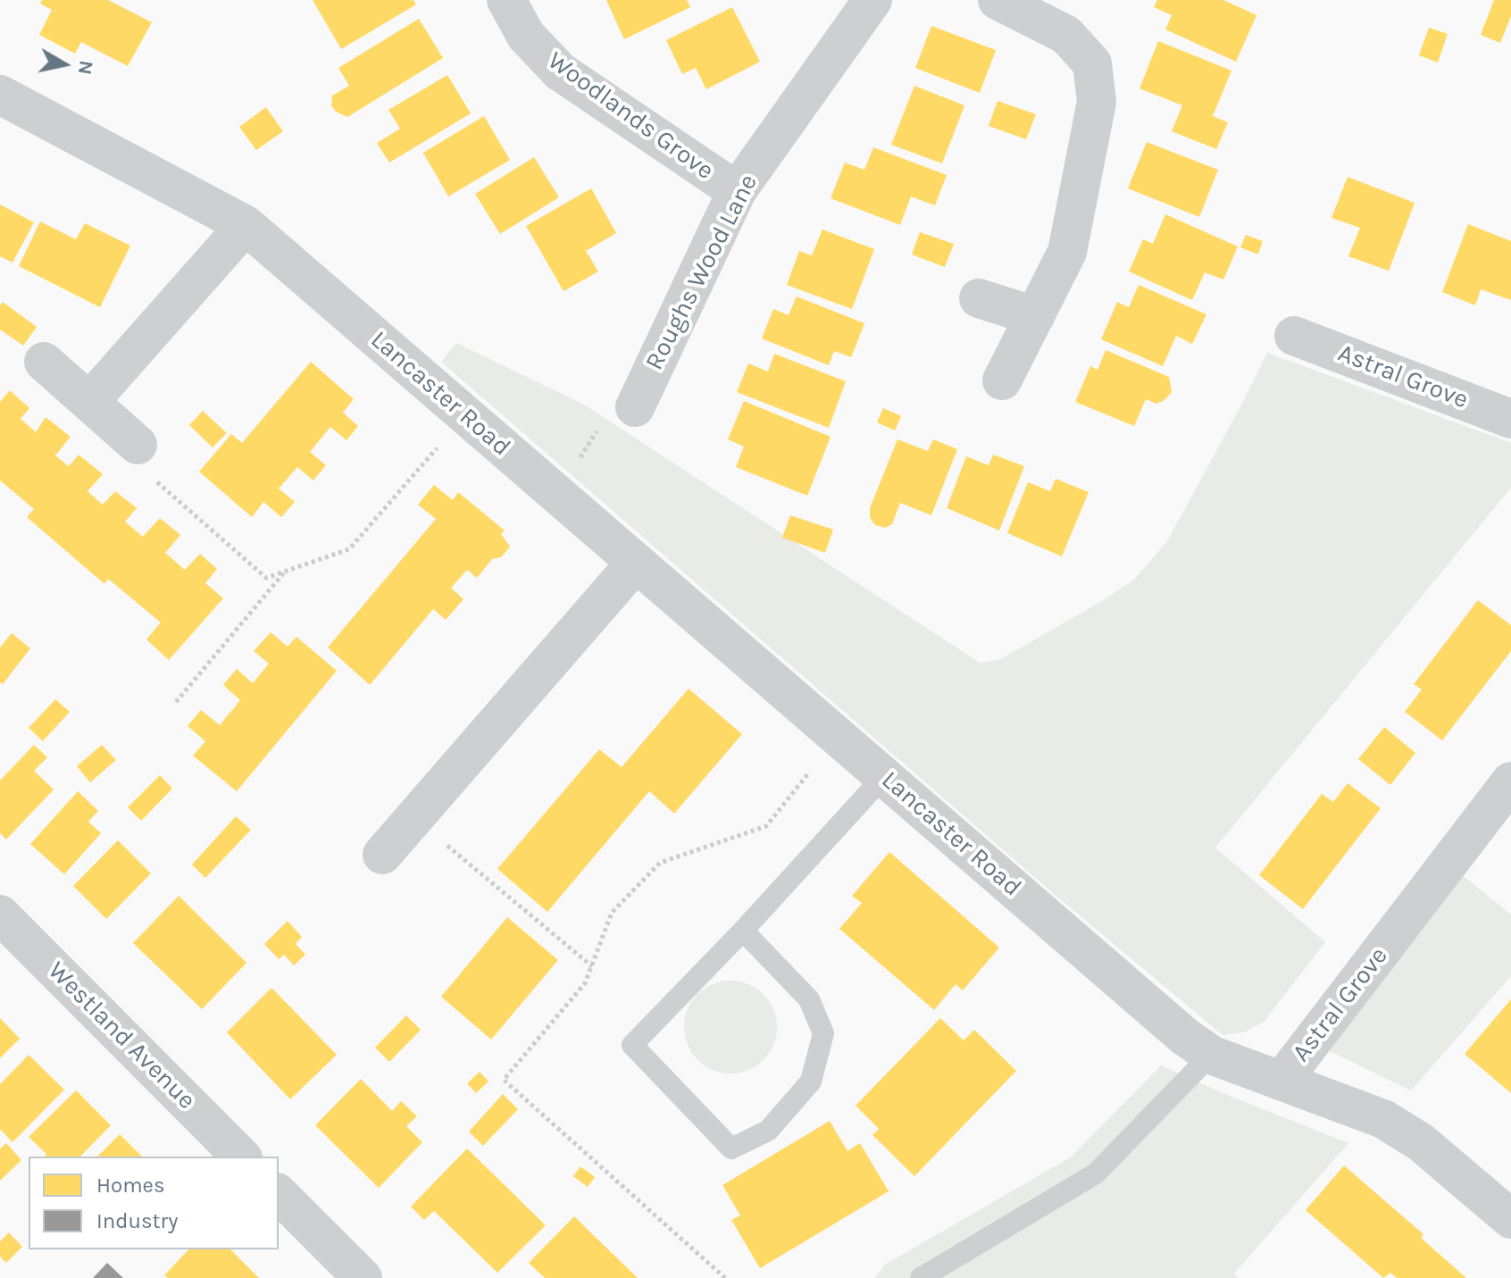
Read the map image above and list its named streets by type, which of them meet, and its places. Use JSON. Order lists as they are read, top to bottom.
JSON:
{
  "streets": {
    "street": [
      "Woodlands Grove",
      "Roughs Wood Lane",
      "Astral Grove",
      "Lancaster Road",
      "Westland Avenue"
    ]
  },
  "crossings": [
    ["Woodlands Grove", "Roughs Wood Lane"],
    ["Astral Grove", "Lancaster Road"]
  ],
  "legend": ["Homes", "Industry"],
  "north": "right"
}
